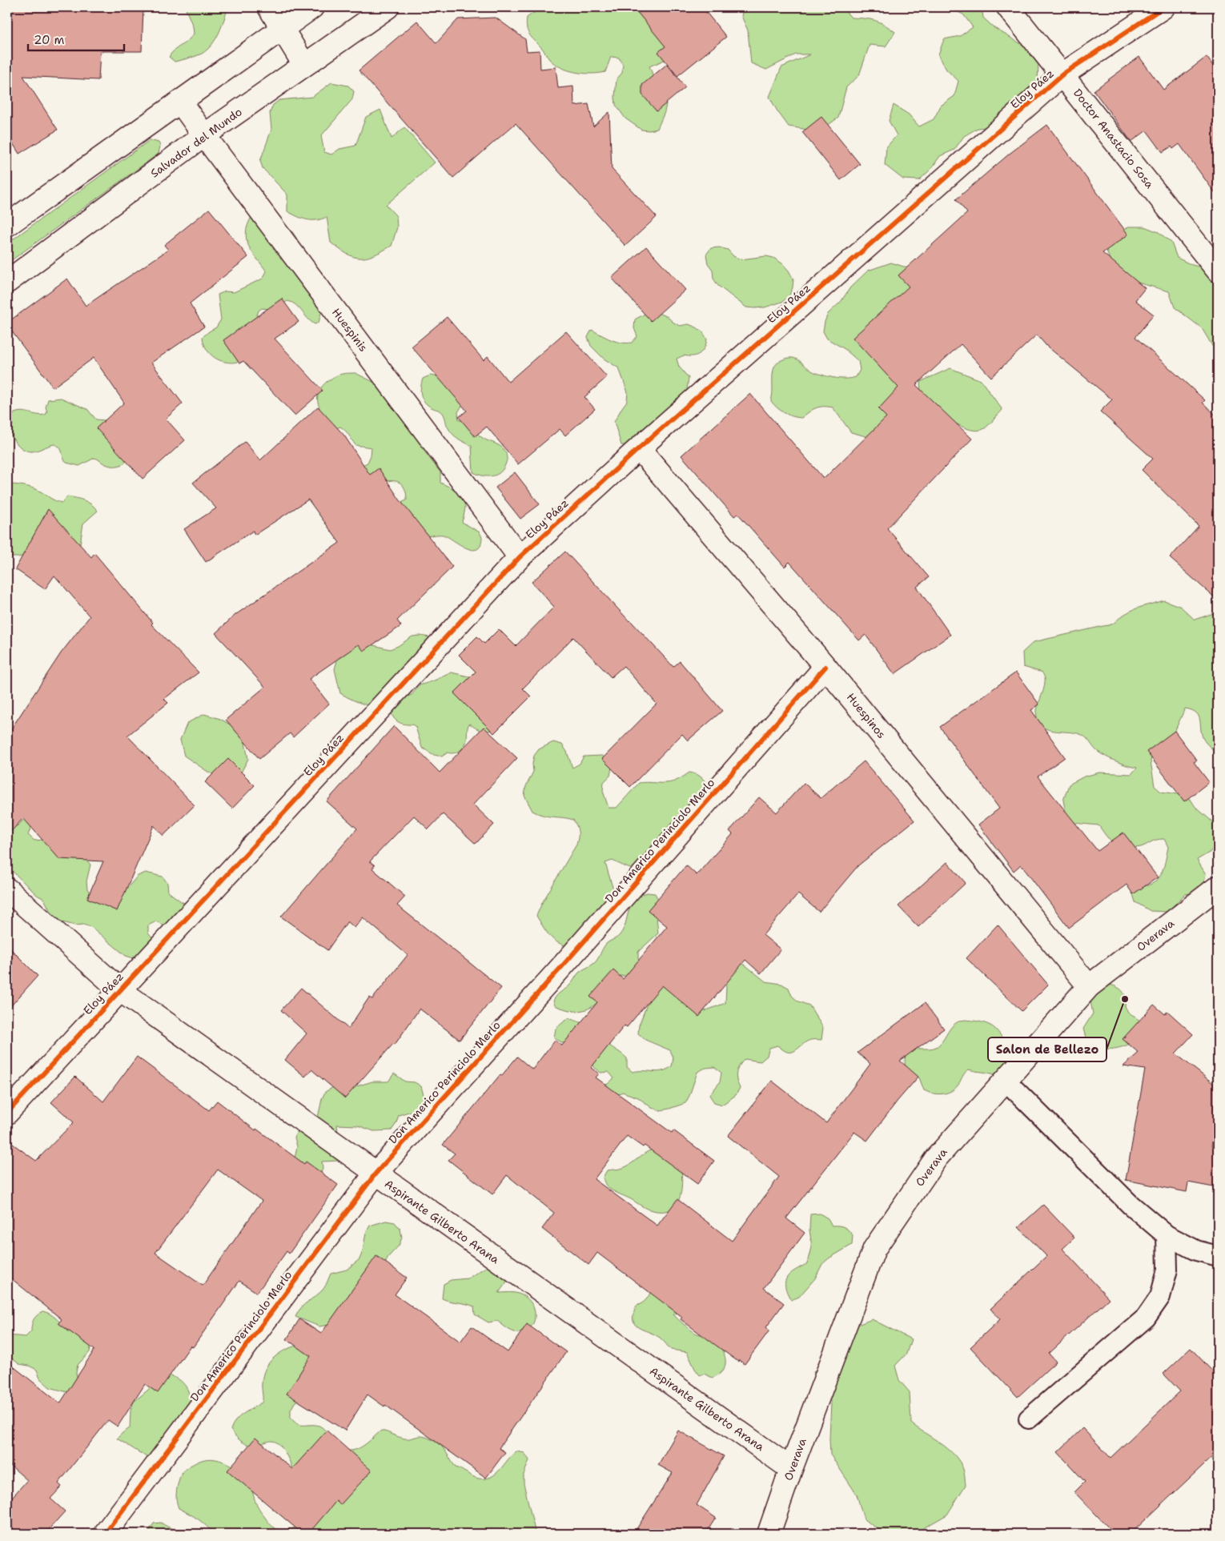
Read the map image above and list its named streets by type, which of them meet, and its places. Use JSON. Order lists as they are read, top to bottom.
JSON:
{
  "streets": {
    "street": [
      "Eloy Páez",
      "Doctor Anastacio Sosa",
      "Salvador del Mundo",
      "Huespinis",
      "Huespinos",
      "Don Americo Perinciolo Merlo",
      "Overava",
      "Aspirante Gilberto Arana"
    ]
  },
  "crossings": [
    ["Eloy Páez", "Doctor Anastacio Sosa"],
    ["Eloy Páez", "Huespinis"],
    ["Eloy Páez", "Huespinos"],
    ["Eloy Páez", "Aspirante Gilberto Arana"],
    ["Salvador del Mundo", "Huespinis"],
    ["Huespinos", "Don Americo Perinciolo Merlo"],
    ["Huespinos", "Overava"],
    ["Don Americo Perinciolo Merlo", "Aspirante Gilberto Arana"],
    ["Overava", "Aspirante Gilberto Arana"]
  ],
  "places": ["Salon de Bellezo"],
  "scale_bar": "20 m"
}
